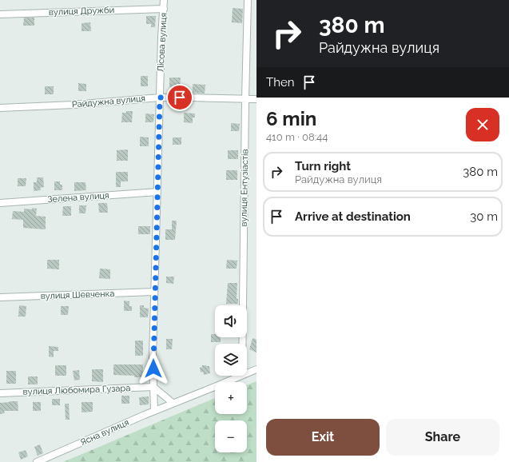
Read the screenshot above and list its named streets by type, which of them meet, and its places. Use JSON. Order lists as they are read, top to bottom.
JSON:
{
  "streets": {
    "street": [
      "вулиця Дружби",
      "Лісова вулиця",
      "Райдужна вулиця",
      "вулиця Ентузіастів",
      "Зелена вулиця",
      "вулиця Шевченка",
      "вулиця Любомира Гузара",
      "Ясна вулиця"
    ]
  },
  "crossings": [
    ["вулиця Дружби", "Лісова вулиця"],
    ["Лісова вулиця", "Райдужна вулиця"],
    ["Лісова вулиця", "Зелена вулиця"],
    ["Лісова вулиця", "вулиця Шевченка"],
    ["Лісова вулиця", "вулиця Любомира Гузара"],
    ["Лісова вулиця", "Ясна вулиця"],
    ["Райдужна вулиця", "вулиця Ентузіастів"]
  ],
  "page": {
    "turn": ["380 m", "Райдужна вулиця"],
    "then": "Then",
    "heading": ["6 min", "410 m · 08:44"],
    "list": [
      {
        "name": "Turn right",
        "note": "Райдужна вулиця",
        "value": "380 m"
      },
      {
        "name": "Arrive at destination",
        "value": "30 m"
      }
    ],
    "map_buttons": ["+", "−"],
    "buttons": ["Exit", "Share"]
  }
}
